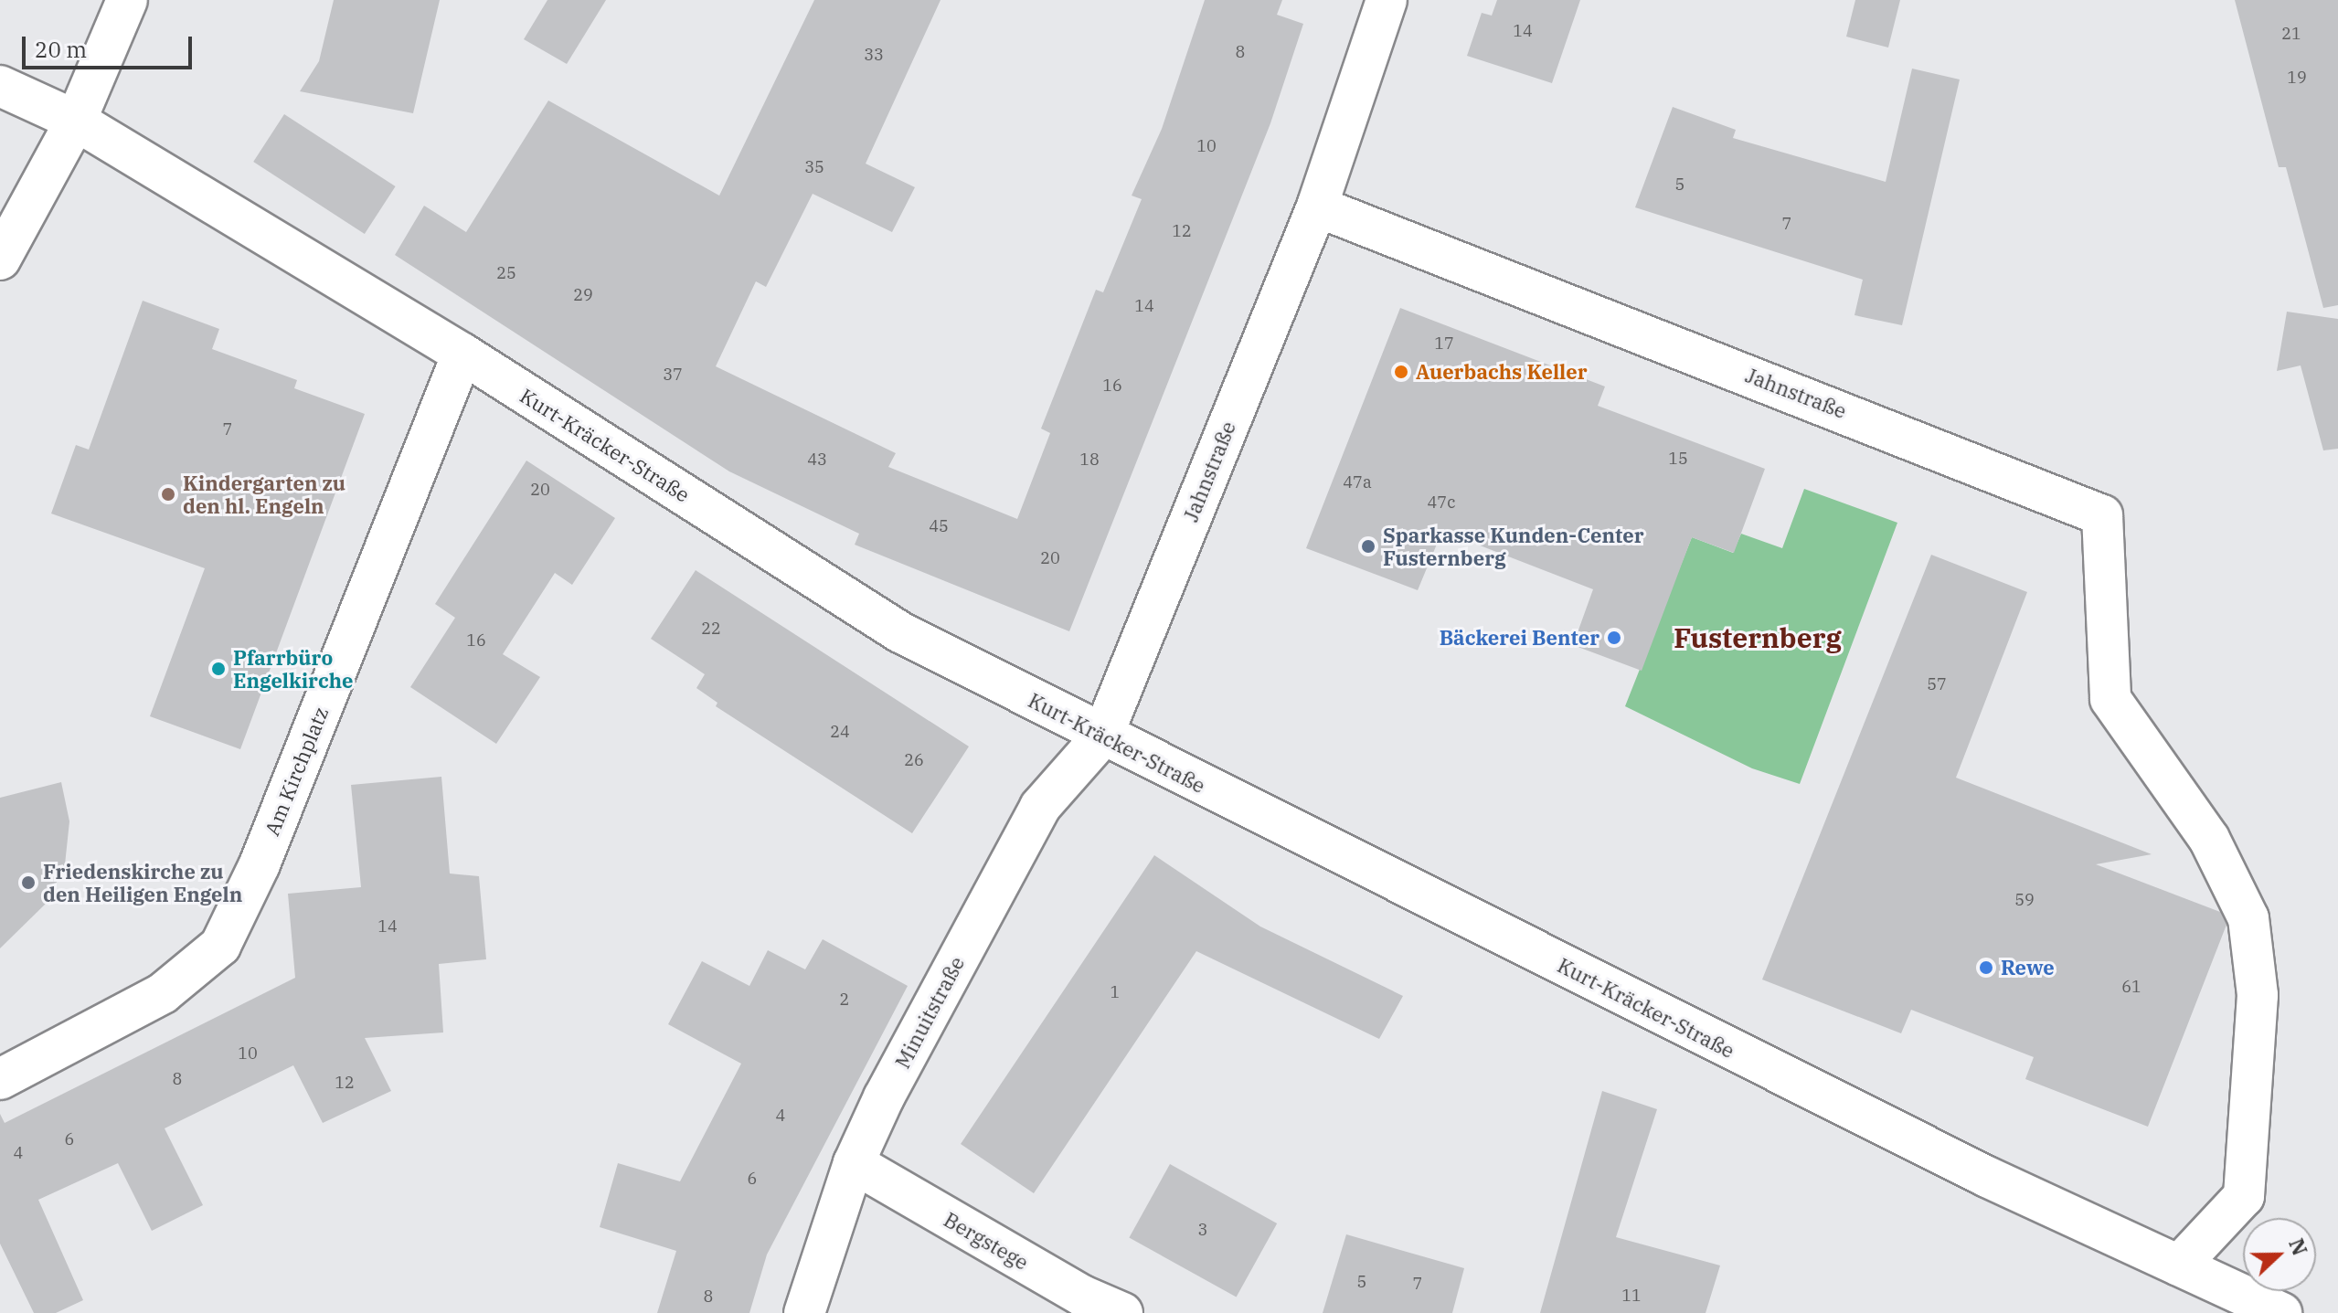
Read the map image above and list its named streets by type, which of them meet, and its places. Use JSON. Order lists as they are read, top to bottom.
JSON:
{
  "streets": {
    "street": [
      "Jahnstraße",
      "Kurt-Kräcker-Straße",
      "Am Kirchplatz",
      "Minuitstraße",
      "Bergstege"
    ]
  },
  "crossings": [
    ["Jahnstraße", "Kurt-Kräcker-Straße"],
    ["Jahnstraße", "Minuitstraße"],
    ["Kurt-Kräcker-Straße", "Am Kirchplatz"],
    ["Kurt-Kräcker-Straße", "Minuitstraße"],
    ["Minuitstraße", "Bergstege"]
  ],
  "districts": ["Fusternberg"],
  "places": [
    "Auerbachs Keller",
    "Kindergarten zu den hl. Engeln",
    "Sparkasse Kunden-Center Fusternberg",
    "Bäckerei Benter",
    "Pfarrbüro Engelkirche",
    "Friedenskirche zu den Heiligen Engeln",
    "Rewe"
  ],
  "house_numbers": [
    "14",
    "21",
    "8",
    "33",
    "19",
    "10",
    "35",
    "5",
    "7",
    "12",
    "25",
    "29",
    "14",
    "17",
    "37",
    "16",
    "7",
    "15",
    "43",
    "18",
    "47a",
    "20",
    "47c",
    "45",
    "20",
    "22",
    "16",
    "57",
    "24",
    "26",
    "59",
    "14",
    "61",
    "1",
    "2",
    "10",
    "8",
    "12",
    "4",
    "6",
    "4",
    "6",
    "3",
    "5",
    "7",
    "11",
    "8"
  ],
  "scale_bar": "20 m",
  "north": "right"
}
